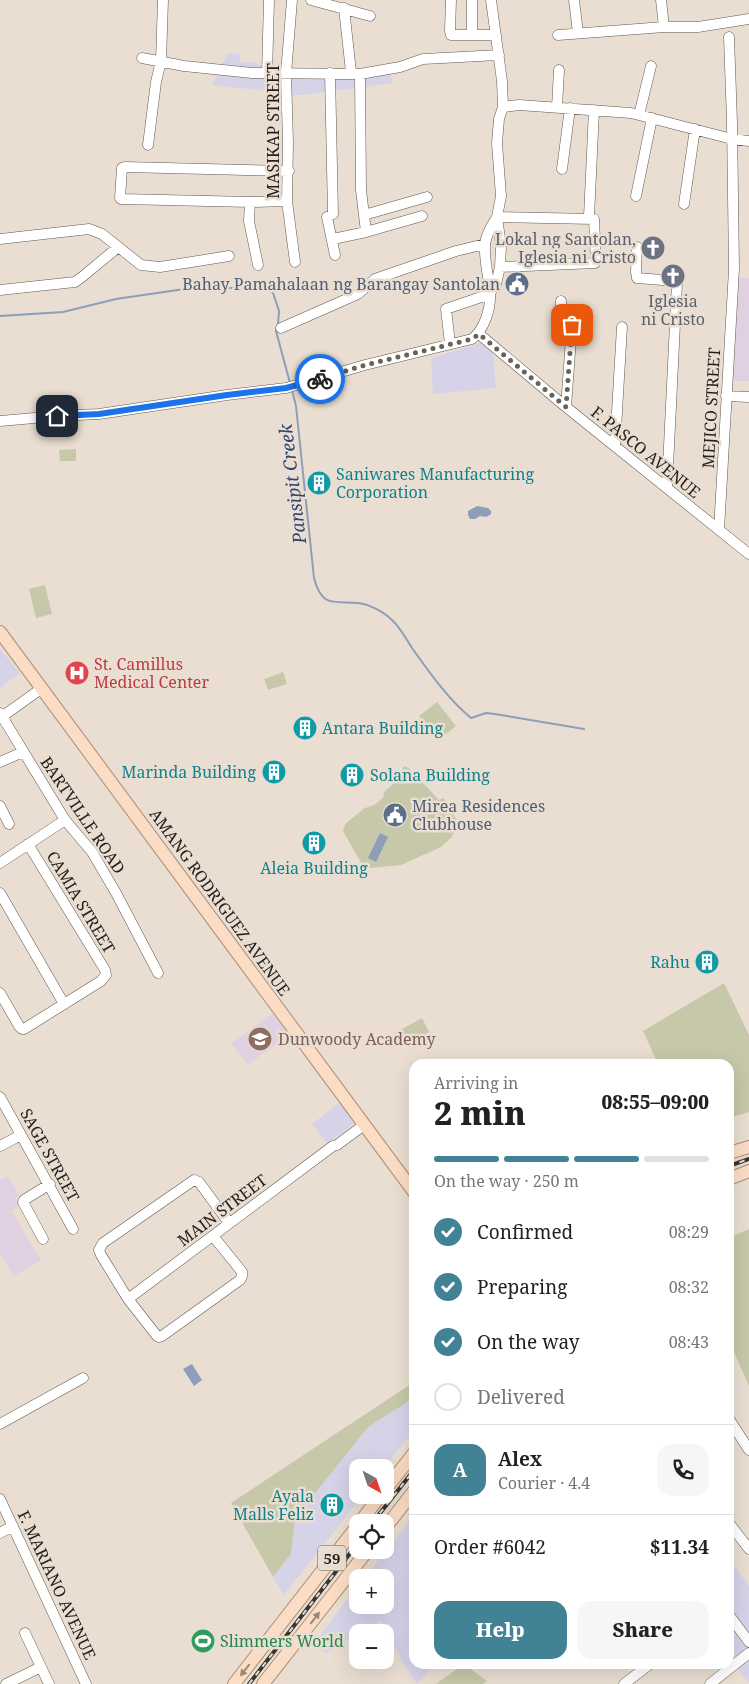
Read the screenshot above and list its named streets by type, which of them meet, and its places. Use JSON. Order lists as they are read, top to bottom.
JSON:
{
  "streets": {
    "main road": ["AMANG RODRIGUEZ AVENUE", "59"],
    "street": [
      "MASIKAP STREET",
      "MEJICO STREET",
      "F. PASCO AVENUE",
      "BARTVILLE ROAD",
      "CAMIA STREET",
      "SAGE STREET",
      "MAIN STREET",
      "F. MARIANO AVENUE"
    ]
  },
  "crossings": [
    ["MEJICO STREET", "F. PASCO AVENUE"],
    ["BARTVILLE ROAD", "AMANG RODRIGUEZ AVENUE"],
    ["AMANG RODRIGUEZ AVENUE", "MAIN STREET"]
  ],
  "water": ["Pansipit Creek"],
  "places": {
    "church": ["Lokal ng Santolan, Iglesia ni Cristo", "Iglesia ni Cristo"],
    "public building": ["Bahay Pamahalaan ng Barangay Santolan", "Mirea Residences Clubhouse"],
    "building": [
      "Saniwares Manufacturing Corporation",
      "Antara Building",
      "Marinda Building",
      "Solana Building",
      "Aleia Building",
      "Rahu",
      "Ayala Malls Feliz"
    ],
    "hospital": ["St. Camillus Medical Center"],
    "school or university": ["Dunwoody Academy"],
    "sports": ["Slimmers World"]
  },
  "north": "bottom right",
  "page": {
    "heading": ["2 min", "Arriving in", "08:55–09:00"],
    "panel": [
      "Alex",
      "Courier · 4.4",
      "Order #6042",
      "$11.34"
    ],
    "bar": "On the way · 250 m",
    "list": [
      ["Confirmed", "08:29"],
      ["Preparing", "08:32"],
      ["On the way", "08:43"],
      "Delivered"
    ],
    "round": "A",
    "map_buttons": ["+", "−"],
    "buttons": ["Help", "Share"]
  }
}
